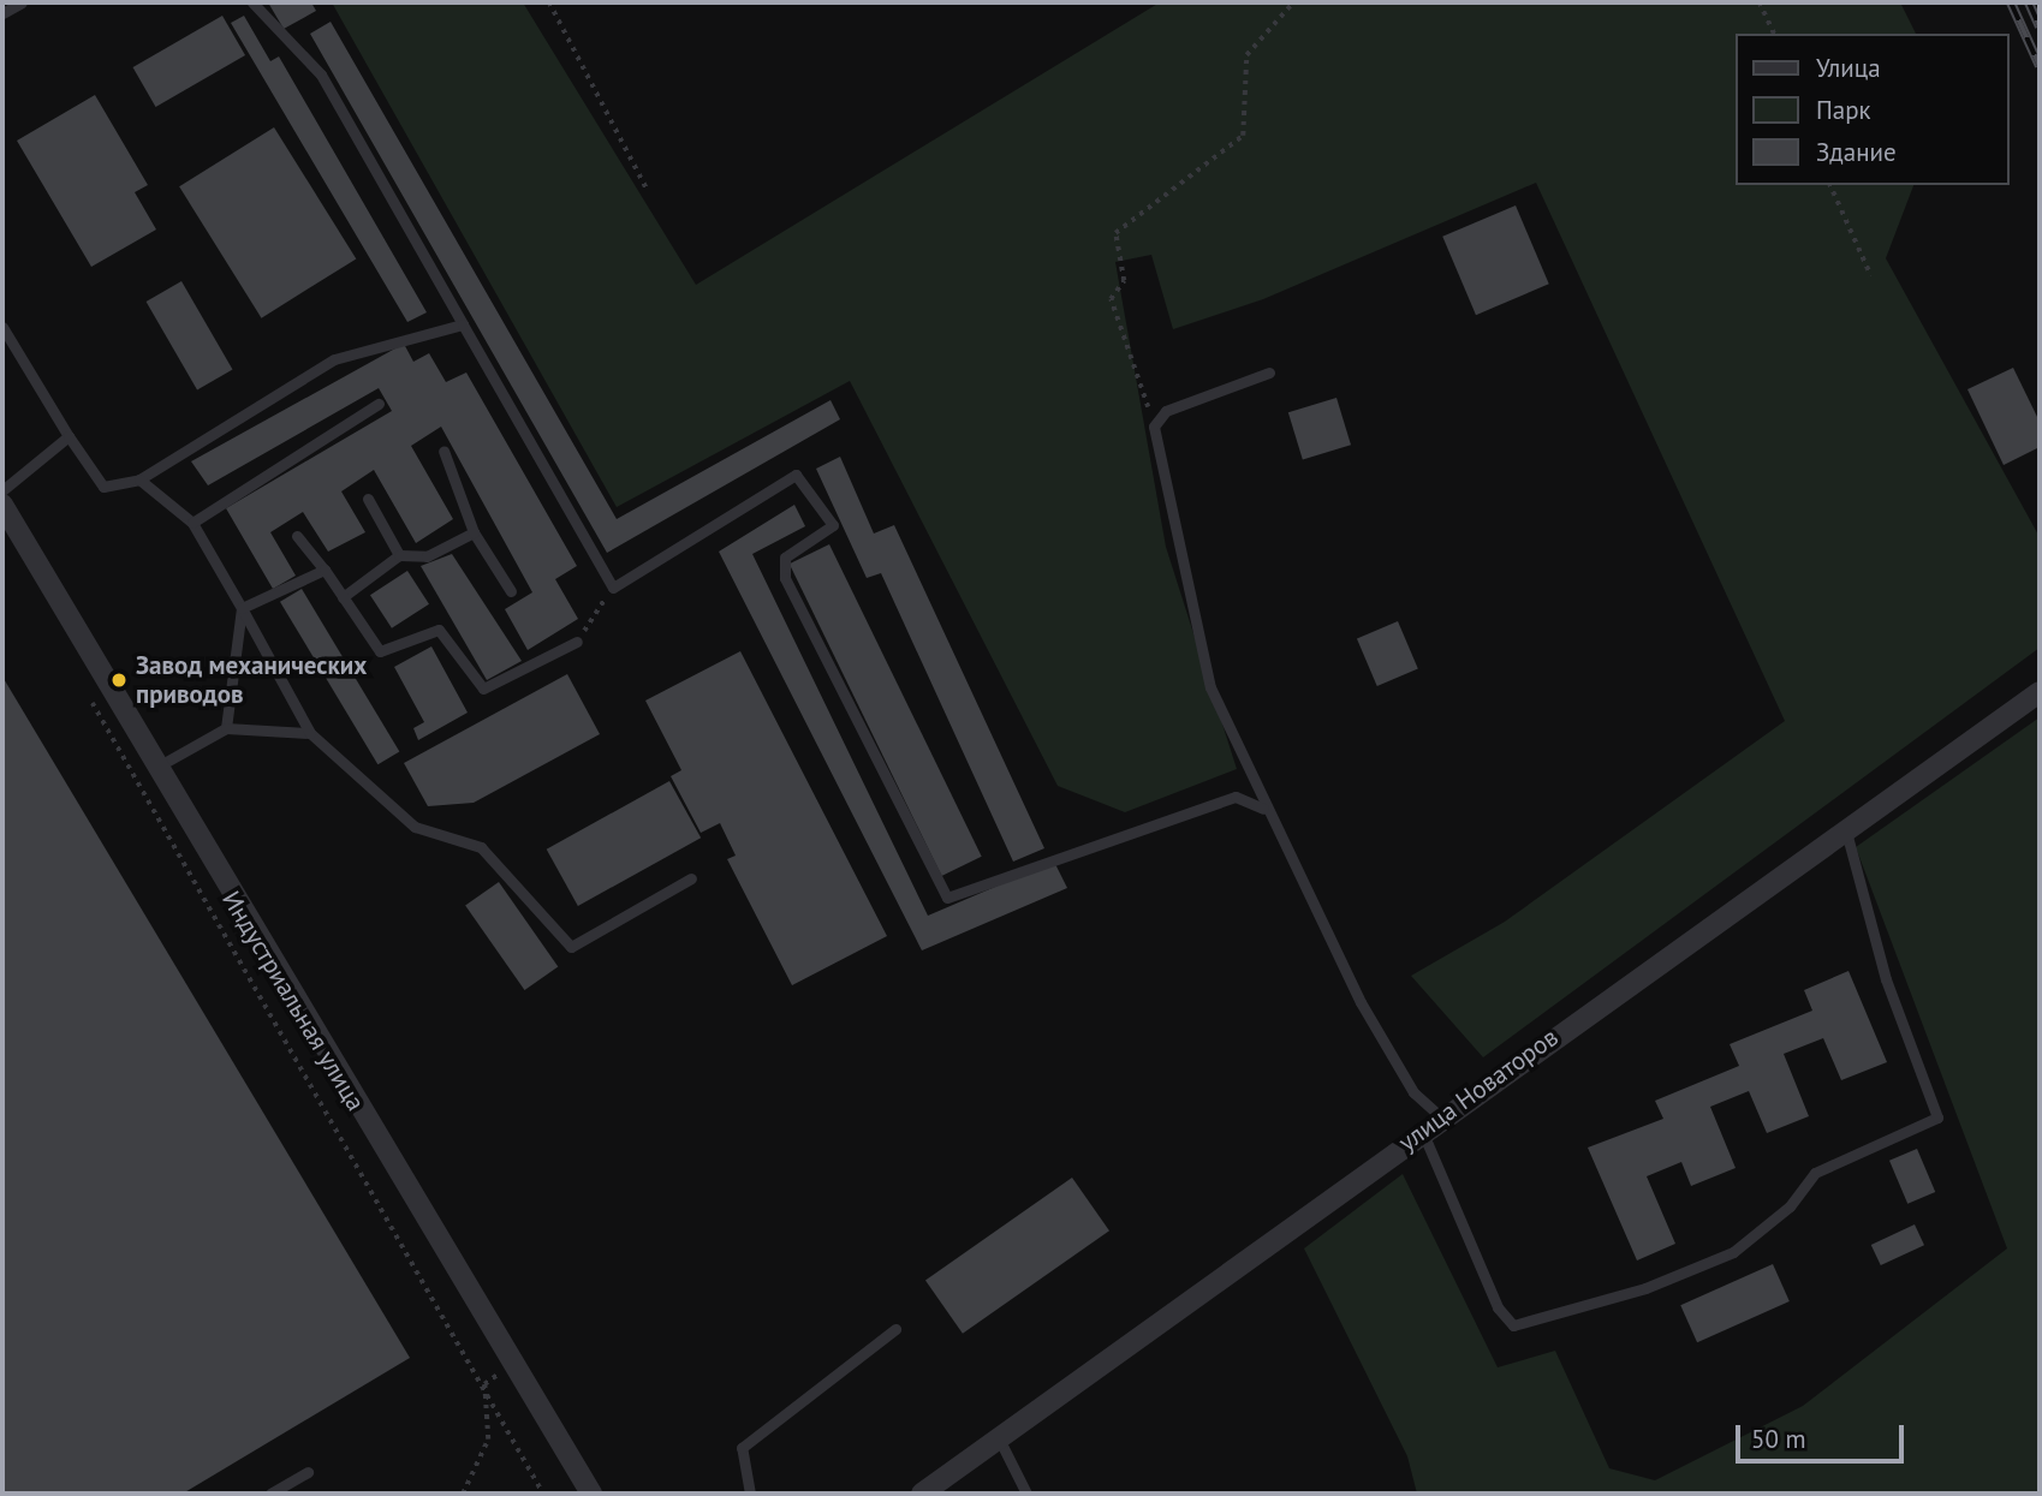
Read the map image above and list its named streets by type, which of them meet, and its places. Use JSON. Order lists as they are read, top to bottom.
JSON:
{
  "streets": {
    "street": ["Индустриальная улица", "улица Новаторов"]
  },
  "places": ["Завод механических приводов"],
  "legend": ["Улица", "Парк", "Здание"],
  "scale_bar": "50 m"
}
